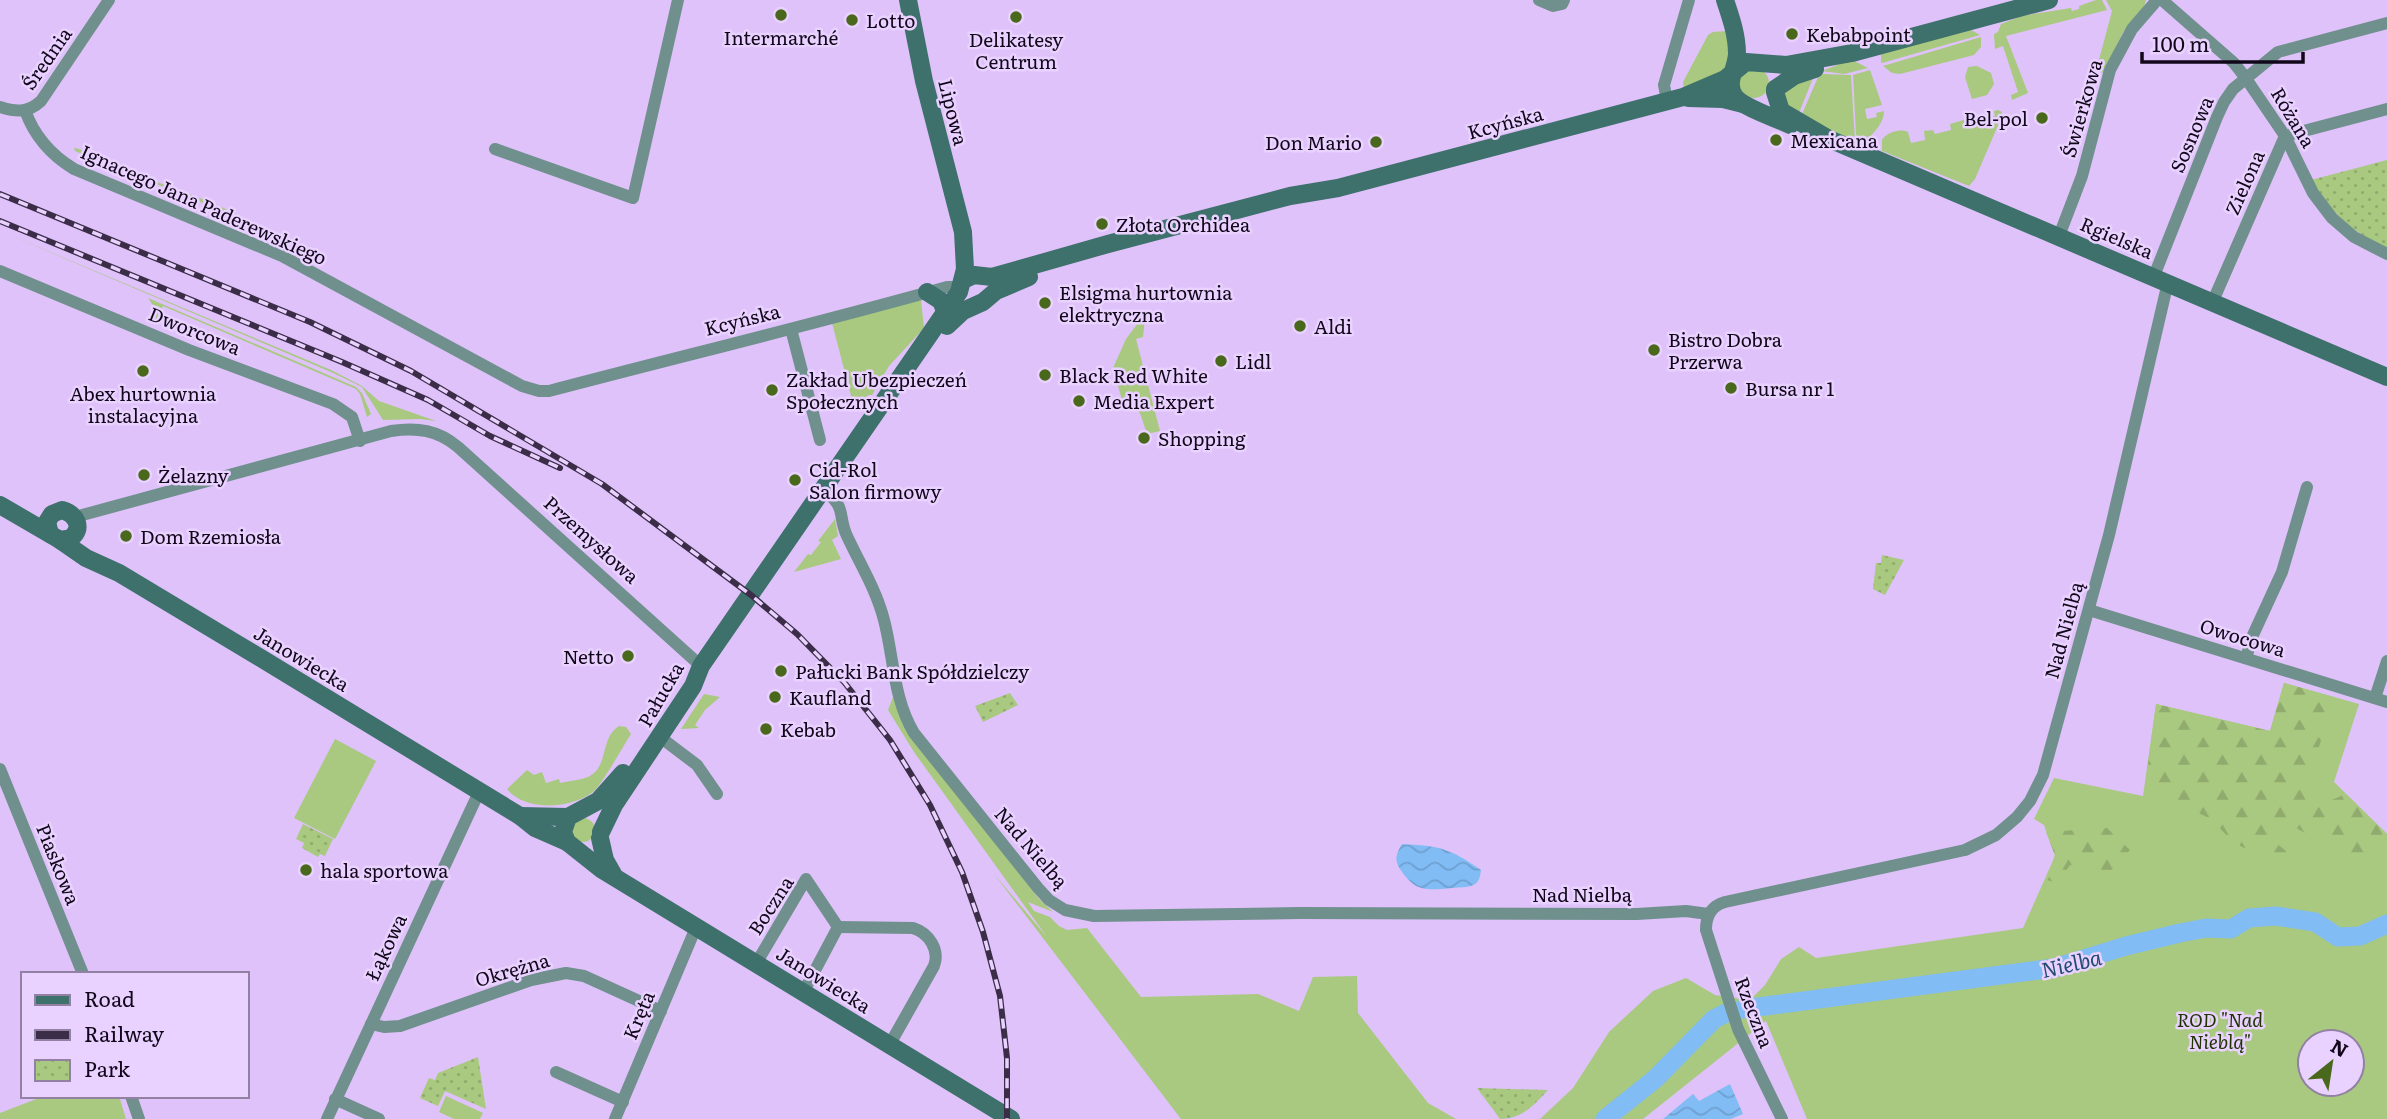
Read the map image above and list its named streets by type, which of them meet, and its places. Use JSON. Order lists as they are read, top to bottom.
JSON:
{
  "streets": {
    "street": [
      "Średnia",
      "Świerkowa",
      "Lipowa",
      "Różana",
      "Kcyńska",
      "Sosnowa",
      "Zielona",
      "Ignacego Jana Paderewskiego",
      "Rgielska",
      "Dworcowa",
      "Przemysłowa",
      "Nad Nielbą",
      "Owocowa",
      "Janowiecka",
      "Pałucka",
      "Piaskowa",
      "Boczna",
      "Łąkowa",
      "Okrężna",
      "Rzeczna",
      "Kręta"
    ]
  },
  "crossings": [
    ["Średnia", "Ignacego Jana Paderewskiego"],
    ["Świerkowa", "Rgielska"],
    ["Lipowa", "Kcyńska"],
    ["Różana", "Sosnowa"],
    ["Różana", "Zielona"],
    ["Kcyńska", "Ignacego Jana Paderewskiego"],
    ["Kcyńska", "Rgielska"],
    ["Sosnowa", "Rgielska"],
    ["Sosnowa", "Nad Nielbą"],
    ["Zielona", "Rgielska"],
    ["Rgielska", "Nad Nielbą"],
    ["Dworcowa", "Przemysłowa"],
    ["Przemysłowa", "Janowiecka"],
    ["Przemysłowa", "Pałucka"],
    ["Nad Nielbą", "Owocowa"],
    ["Nad Nielbą", "Rzeczna"],
    ["Janowiecka", "Pałucka"],
    ["Janowiecka", "Boczna"],
    ["Janowiecka", "Łąkowa"],
    ["Janowiecka", "Kręta"],
    ["Łąkowa", "Okrężna"],
    ["Okrężna", "Kręta"]
  ],
  "water": ["Nielba"],
  "parks": ["ROD \"Nad Nieblą\""],
  "places": [
    "Intermarché",
    "Delikatesy Centrum",
    "Lotto",
    "Kebabpoint",
    "Bel-pol",
    "Mexicana",
    "Don Mario",
    "Złota Orchidea",
    "Elsigma hurtownia elektryczna",
    "Aldi",
    "Bistro Dobra Przerwa",
    "Lidl",
    "Abex hurtownia instalacyjna",
    "Black Red White",
    "Bursa nr 1",
    "Zakład Ubezpieczeń Społecznych",
    "Media Expert",
    "Shopping",
    "Żelazny",
    "Cid-Rol Salon firmowy",
    "Dom Rzemiosła",
    "Netto",
    "Pałucki Bank Spółdzielczy",
    "Kaufland",
    "Kebab",
    "hala sportowa"
  ],
  "legend": ["Road", "Railway", "Park"],
  "scale_bar": "100 m",
  "north": "top right"
}
